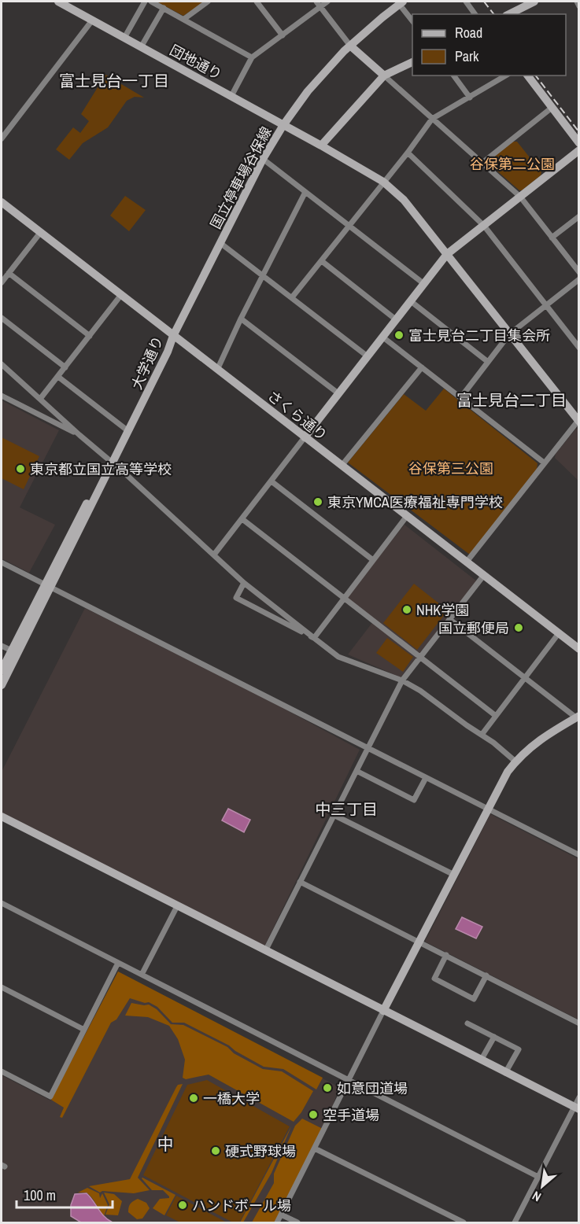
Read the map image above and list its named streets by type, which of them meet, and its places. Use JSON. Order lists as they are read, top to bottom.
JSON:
{
  "streets": {
    "street": [
      "団地通り",
      "国立停車場谷保線",
      "大学通り",
      "さくら通り"
    ]
  },
  "crossings": [
    ["団地通り", "国立停車場谷保線"],
    ["国立停車場谷保線", "大学通り"],
    ["国立停車場谷保線", "さくら通り"],
    ["大学通り", "さくら通り"]
  ],
  "districts": [
    "富士見台一丁目",
    "富士見台二丁目",
    "中三丁目",
    "中"
  ],
  "parks": ["谷保第二公園", "谷保第三公園"],
  "places": [
    "富士見台二丁目集会所",
    "東京都立国立高等学校",
    "東京YMCA医療福祉専門学校",
    "NHK学園",
    "国立郵便局",
    "如意団道場",
    "一橋大学",
    "空手道場",
    "硬式野球場",
    "ハンドボール場"
  ],
  "legend": ["Road", "Park"],
  "scale_bar": "100 m",
  "north": "bottom left"
}
